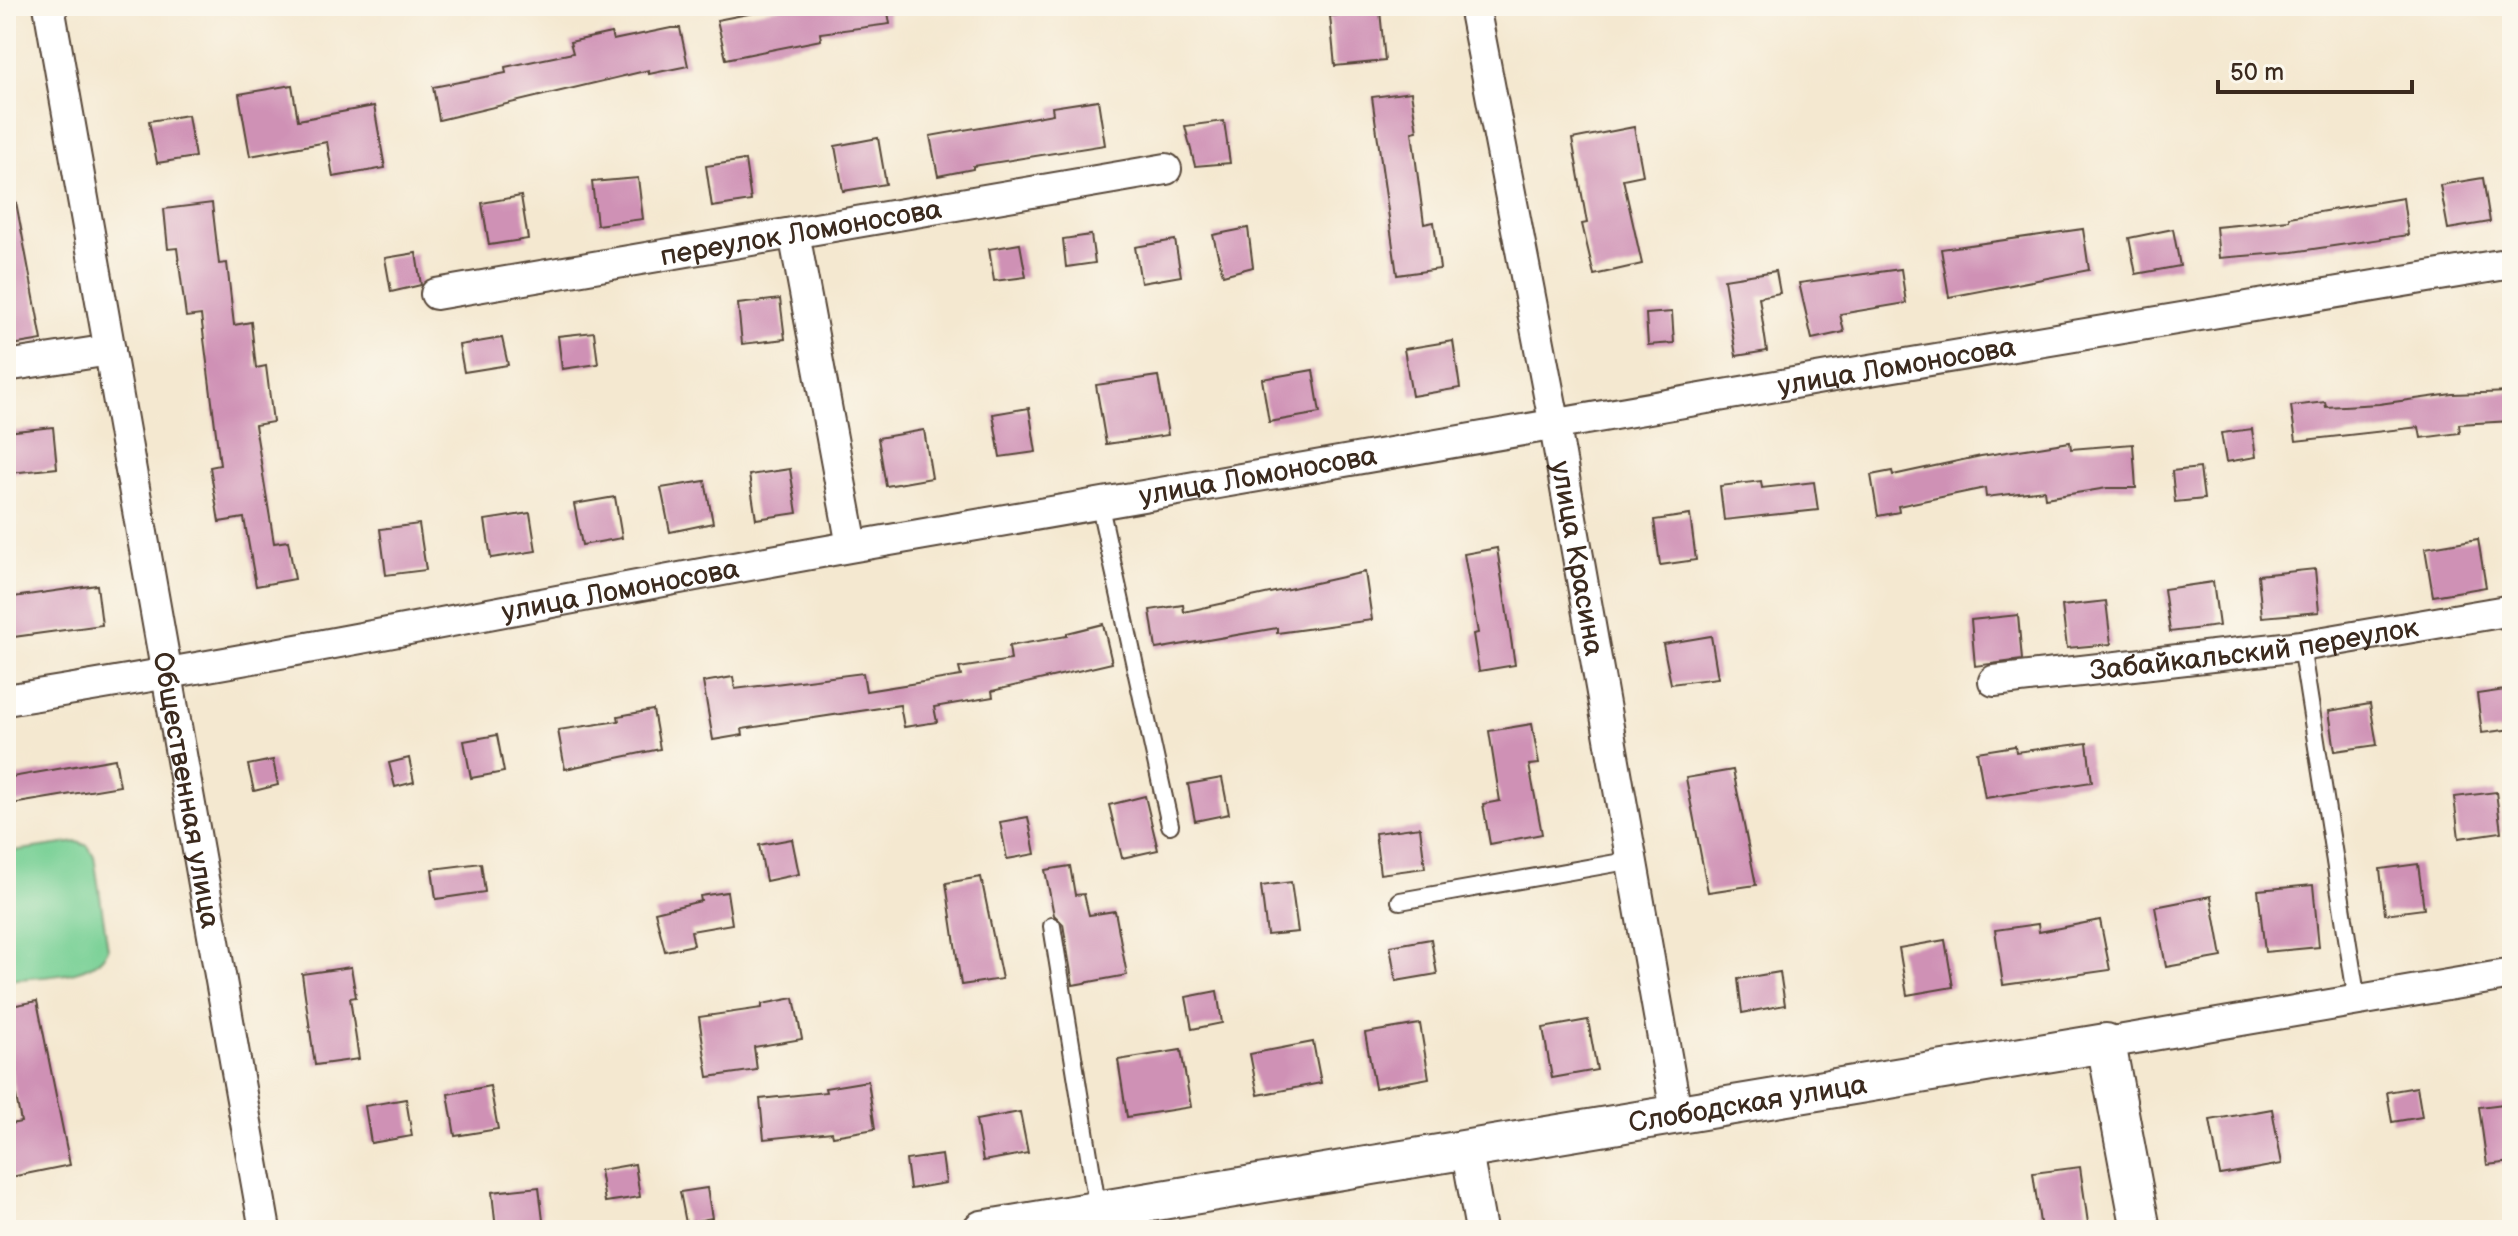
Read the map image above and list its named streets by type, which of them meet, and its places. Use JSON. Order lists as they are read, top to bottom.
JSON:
{
  "streets": {
    "street": [
      "переулок Ломоносова",
      "улица Ломоносова",
      "улица Красина",
      "Забайкальский переулок",
      "Общественная улица",
      "Слободская улица"
    ]
  },
  "crossings": [
    ["улица Ломоносова", "улица Красина"],
    ["улица Ломоносова", "Общественная улица"],
    ["улица Красина", "Слободская улица"]
  ],
  "scale_bar": "50 m"
}
